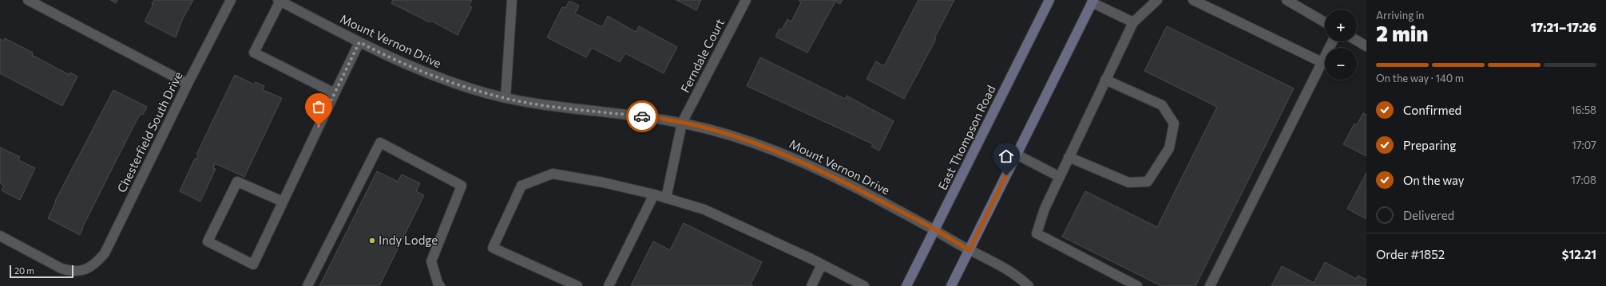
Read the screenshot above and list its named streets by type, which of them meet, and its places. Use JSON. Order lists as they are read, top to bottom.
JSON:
{
  "streets": {
    "main road": ["East Thompson Road"],
    "street": ["Mount Vernon Drive", "Ferndale Court", "Chesterfield South Drive"]
  },
  "crossings": [
    ["Mount Vernon Drive", "Ferndale Court"],
    ["Mount Vernon Drive", "East Thompson Road"]
  ],
  "places": ["Indy Lodge"],
  "scale_bar": "20 m",
  "page": {
    "heading": ["2 min", "Arriving in", "17:21–17:26"],
    "panel": ["Order #1852", "$12.21"],
    "map_buttons": ["+", "−"],
    "bar": "On the way · 140 m",
    "list": [
      ["Confirmed", "16:58"],
      ["Preparing", "17:07"],
      ["On the way", "17:08"],
      "Delivered"
    ],
    "scale": "20 m"
  }
}
